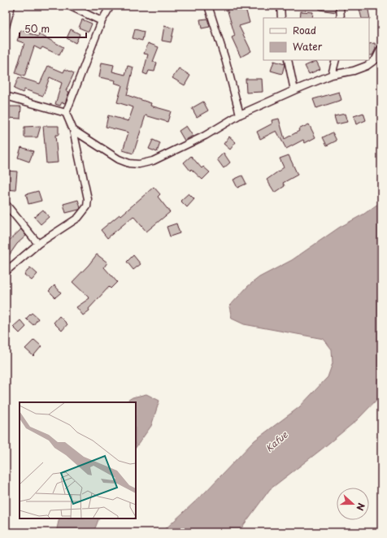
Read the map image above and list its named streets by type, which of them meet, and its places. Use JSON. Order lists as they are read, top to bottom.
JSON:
{
  "water": ["Kafue"],
  "legend": ["Road", "Water"],
  "scale_bar": "50 m",
  "north": "right"
}
